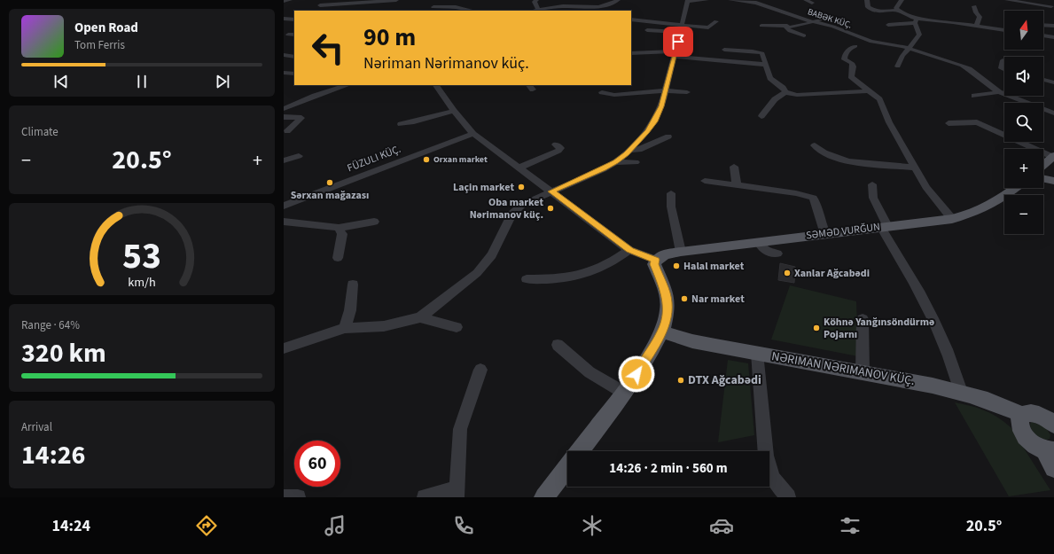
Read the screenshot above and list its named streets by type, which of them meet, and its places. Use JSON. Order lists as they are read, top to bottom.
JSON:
{
  "streets": {
    "main road": ["SƏMƏD VURĞUN", "NƏRIMAN NƏRIMANOV KÜÇ."],
    "street": ["BABƏK KÜÇ.", "FÜZULI KÜÇ."]
  },
  "places": [
    "Orxan market",
    "Sərxan mağazası",
    "Laçin market",
    "Oba market Nərimanov küç.",
    "Halal market",
    "Xanlar Ağcabədi",
    "Nar market",
    "Köhnə Yanğınsöndürmə Pojarnı",
    "DTX Ağcabədi"
  ],
  "north": "top",
  "page": {
    "map_buttons": ["+", "−"],
    "turn": ["90 m", "Nəriman Nərimanov küç."],
    "song": ["Open Road", "Tom Ferris"],
    "tile": [
      "Climate",
      ["Range · 64%", "320 km"],
      ["Arrival", "14:26"]
    ],
    "heat": ["−", "20.5°", "+"],
    "limit": "60",
    "trip": "14:26 · 2 min · 560 m",
    "tabs": ["14:24", "20.5°"],
    "gauge": ["53", "km/h"]
  }
}
